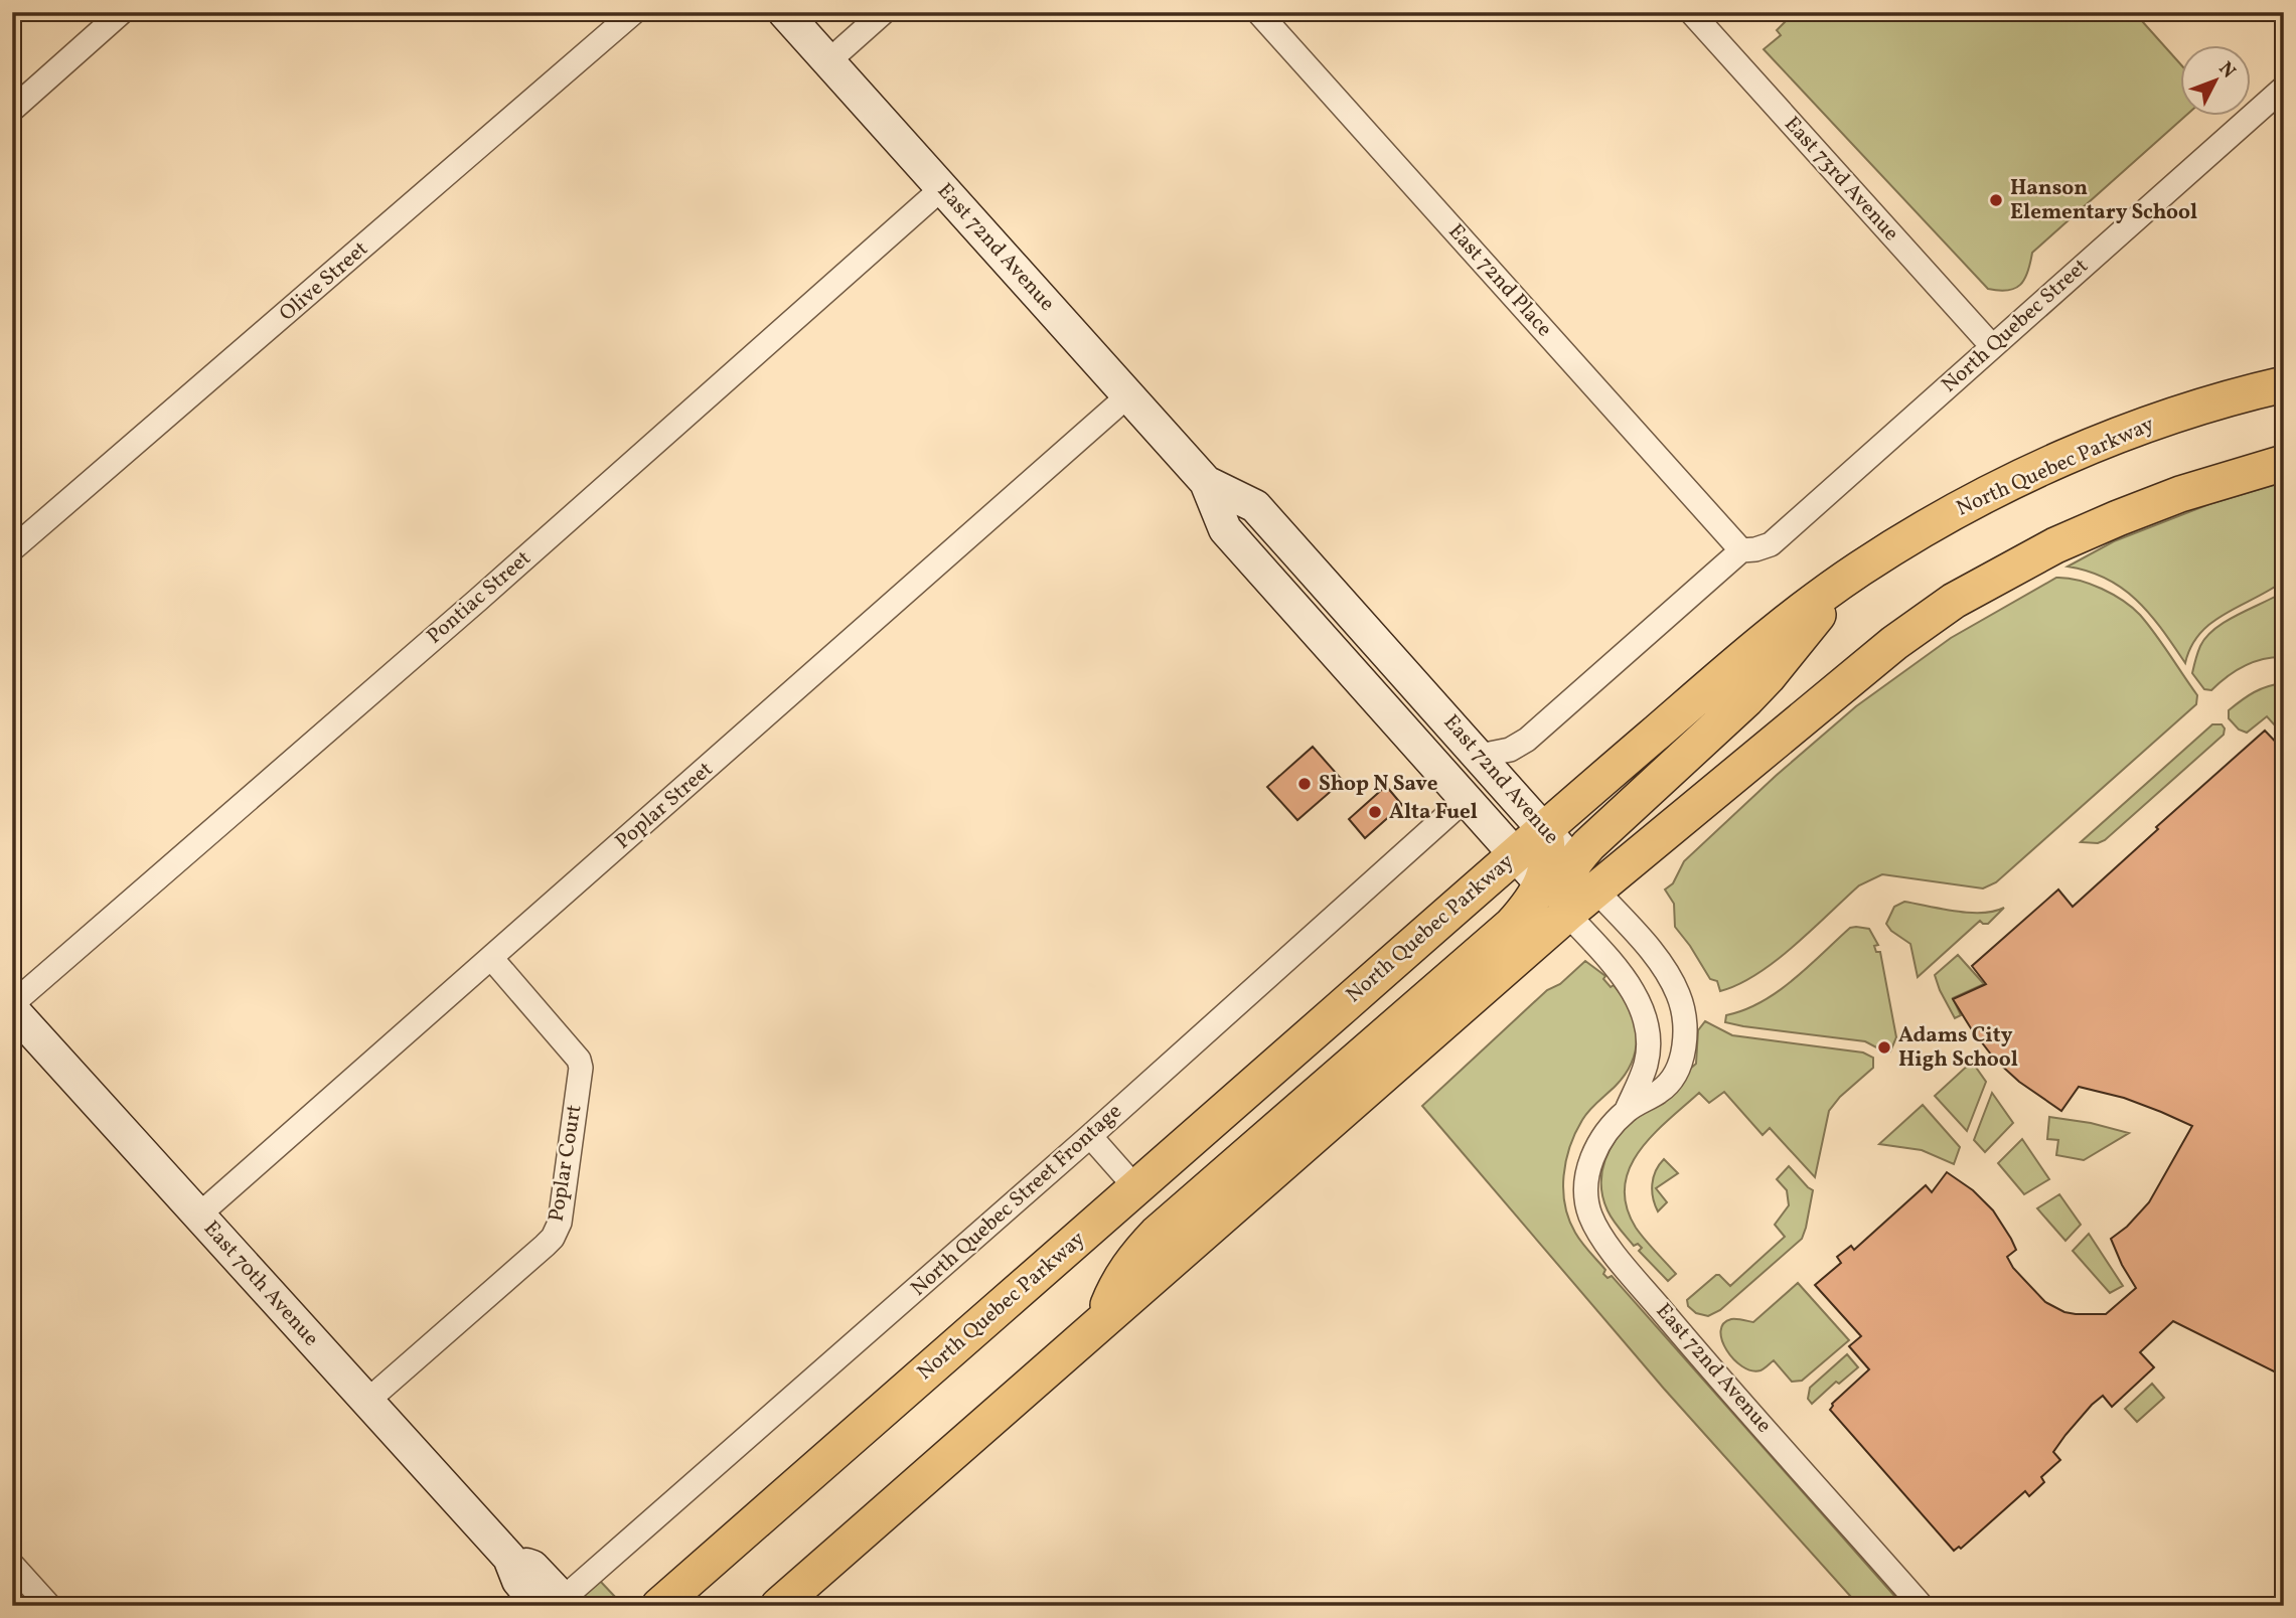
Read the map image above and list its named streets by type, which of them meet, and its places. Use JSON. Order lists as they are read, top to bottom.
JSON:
{
  "streets": {
    "main road": ["East 72nd Avenue", "North Quebec Parkway", "East 70th Avenue"],
    "street": [
      "East 73rd Avenue",
      "East 72nd Place",
      "Olive Street",
      "North Quebec Street",
      "Pontiac Street",
      "Poplar Street",
      "Poplar Court",
      "North Quebec Street Frontage"
    ]
  },
  "crossings": [
    ["East 73rd Avenue", "North Quebec Street"],
    ["East 72nd Avenue", "North Quebec Parkway"],
    ["East 72nd Avenue", "Pontiac Street"],
    ["East 72nd Avenue", "Poplar Street"],
    ["East 72nd Avenue", "North Quebec Street Frontage"],
    ["East 72nd Place", "North Quebec Street"],
    ["Pontiac Street", "East 70th Avenue"],
    ["Poplar Street", "Poplar Court"],
    ["Poplar Street", "East 70th Avenue"],
    ["Poplar Court", "East 70th Avenue"],
    ["North Quebec Street Frontage", "East 70th Avenue"]
  ],
  "places": [
    "Hanson Elementary School",
    "Shop N Save",
    "Alta Fuel",
    "Adams City High School"
  ],
  "north": "top right"
}
